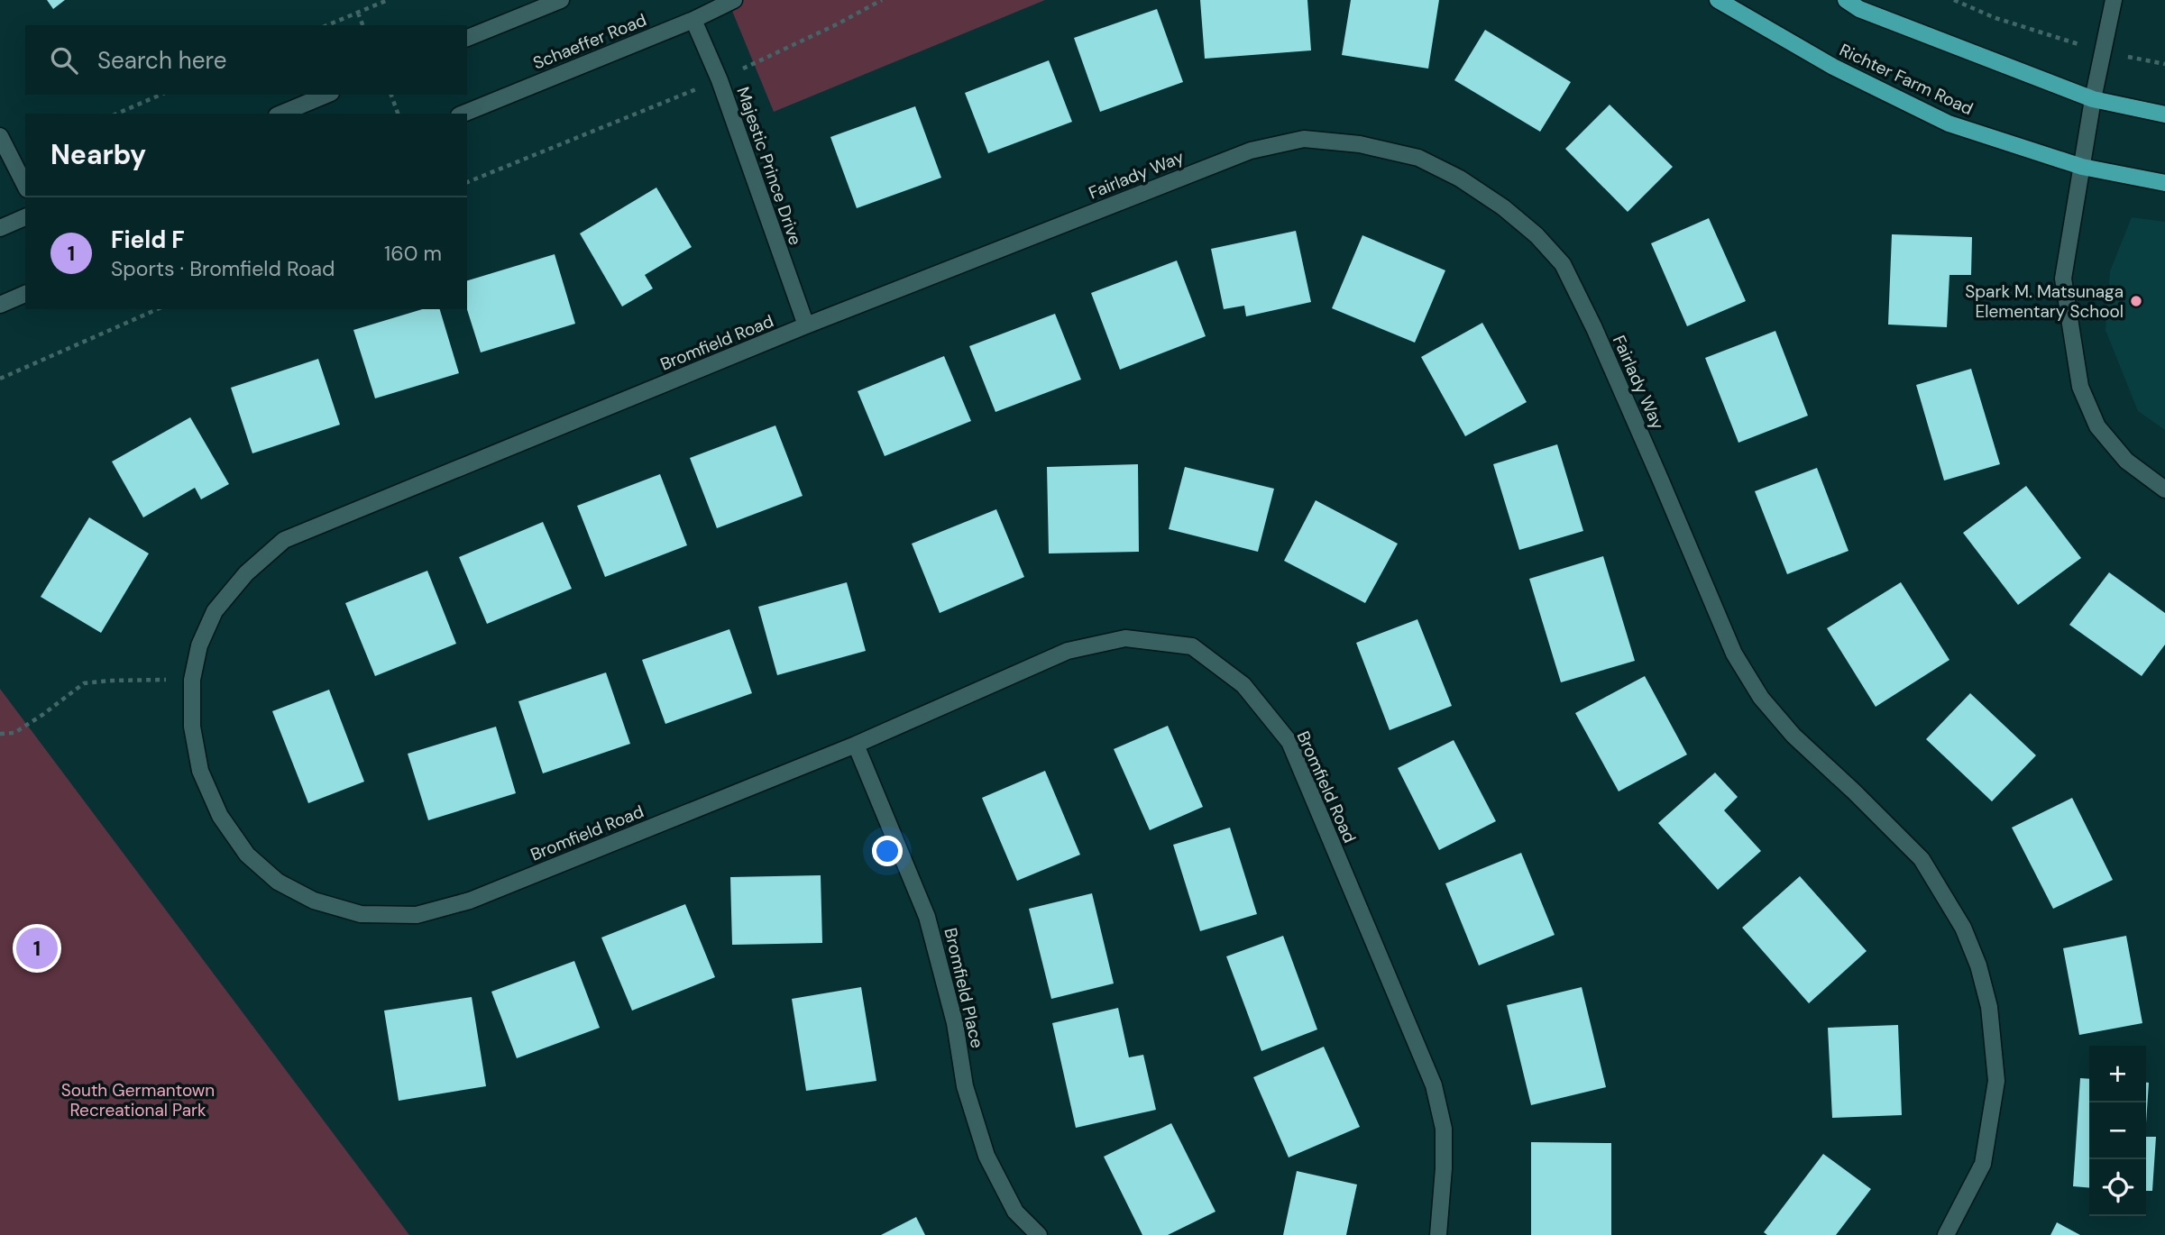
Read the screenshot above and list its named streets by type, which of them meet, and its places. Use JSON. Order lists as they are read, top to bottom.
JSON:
{
  "streets": {
    "main road": ["Richter Farm Road"],
    "street": [
      "Schaeffer Road",
      "Majestic Prince Drive",
      "Fairlady Way",
      "Bromfield Road",
      "Bromfield Place"
    ]
  },
  "crossings": [
    ["Schaeffer Road", "Majestic Prince Drive"],
    ["Majestic Prince Drive", "Fairlady Way"],
    ["Majestic Prince Drive", "Bromfield Road"],
    ["Fairlady Way", "Bromfield Road"],
    ["Bromfield Road", "Bromfield Place"]
  ],
  "parks": ["South Germantown Recreational Park"],
  "places": ["Spark M. Matsunaga Elementary School"],
  "page": {
    "search": "Search here",
    "heading": "Nearby",
    "list": [
      {
        "mark": "1",
        "name": "Field F",
        "note": "Sports · Bromfield Road",
        "value": "160 m"
      }
    ],
    "pins": "1",
    "map_buttons": ["+", "−"]
  }
}
